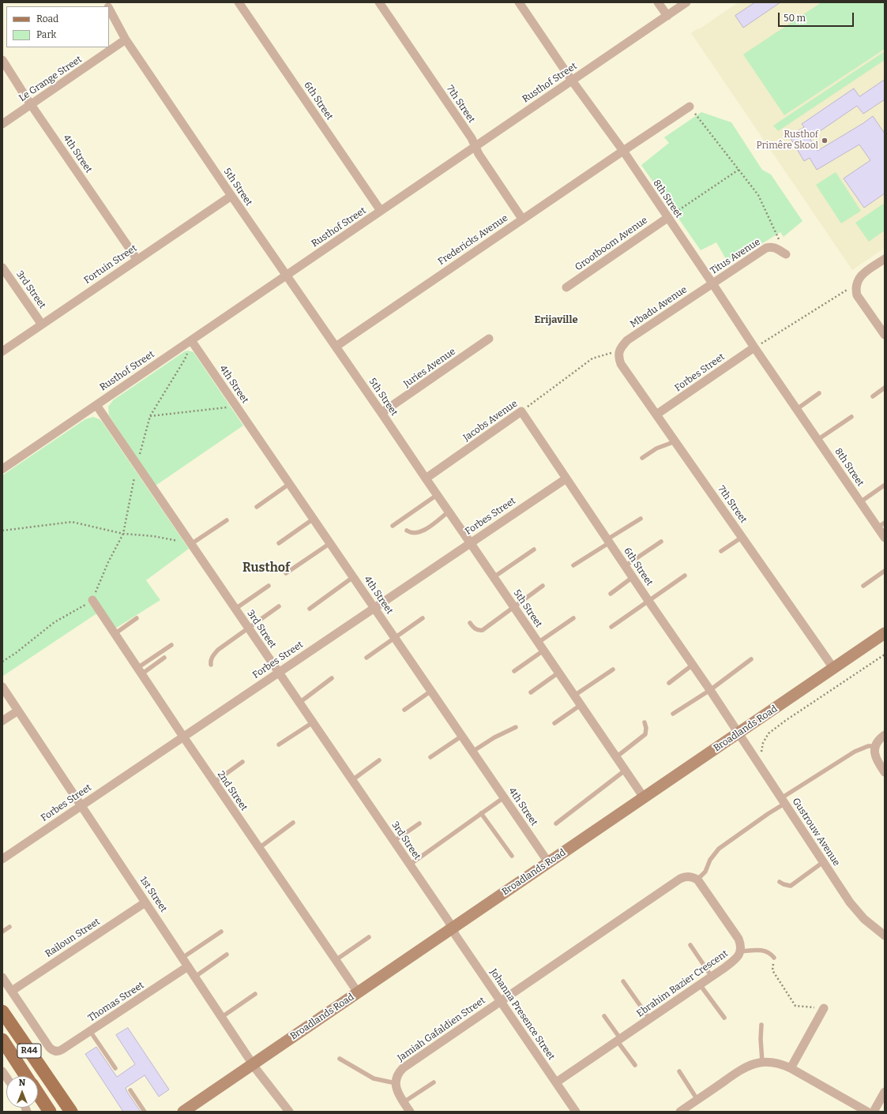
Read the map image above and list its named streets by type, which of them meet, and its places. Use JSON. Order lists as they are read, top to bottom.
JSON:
{
  "streets": {
    "main road": ["Broadlands Road", "R44"],
    "street": [
      "Le Grange Street",
      "Rusthof Street",
      "6th Street",
      "7th Street",
      "4th Street",
      "5th Street",
      "8th Street",
      "Fredericks Avenue",
      "Grootboom Avenue",
      "Titus Avenue",
      "Fortuin Street",
      "3rd Street",
      "Mbadu Avenue",
      "Juries Avenue",
      "Forbes Street",
      "Jacobs Avenue",
      "2nd Street",
      "Gustrouw Avenue",
      "1st Street",
      "Railoun Street",
      "Ebrahim Bazier Crescent",
      "Thomas Street",
      "Johanna Presence Street",
      "Jamiah Gafaldien Street"
    ]
  },
  "crossings": [
    ["Le Grange Street", "4th Street"],
    ["Le Grange Street", "5th Street"],
    ["Rusthof Street", "6th Street"],
    ["Rusthof Street", "7th Street"],
    ["Rusthof Street", "4th Street"],
    ["Rusthof Street", "5th Street"],
    ["Rusthof Street", "8th Street"],
    ["Rusthof Street", "3rd Street"],
    ["6th Street", "Forbes Street"],
    ["6th Street", "Jacobs Avenue"],
    ["6th Street", "Broadlands Road"],
    ["6th Street", "Gustrouw Avenue"],
    ["7th Street", "Fredericks Avenue"],
    ["7th Street", "Mbadu Avenue"],
    ["7th Street", "Forbes Street"],
    ["7th Street", "Jacobs Avenue"],
    ["7th Street", "Broadlands Road"],
    ["4th Street", "Fortuin Street"],
    ["4th Street", "Forbes Street"],
    ["4th Street", "Broadlands Road"],
    ["5th Street", "Fredericks Avenue"],
    ["5th Street", "Fortuin Street"],
    ["5th Street", "Juries Avenue"],
    ["5th Street", "Forbes Street"],
    ["5th Street", "Jacobs Avenue"],
    ["5th Street", "Broadlands Road"],
    ["8th Street", "Fredericks Avenue"],
    ["8th Street", "Grootboom Avenue"],
    ["8th Street", "Titus Avenue"],
    ["8th Street", "Mbadu Avenue"],
    ["8th Street", "Forbes Street"],
    ["Titus Avenue", "Mbadu Avenue"],
    ["Fortuin Street", "3rd Street"],
    ["3rd Street", "Forbes Street"],
    ["3rd Street", "Broadlands Road"],
    ["3rd Street", "Johanna Presence Street"],
    ["Mbadu Avenue", "Jacobs Avenue"],
    ["Forbes Street", "2nd Street"],
    ["Forbes Street", "1st Street"],
    ["Broadlands Road", "2nd Street"],
    ["Broadlands Road", "Gustrouw Avenue"],
    ["Broadlands Road", "1st Street"],
    ["Broadlands Road", "Johanna Presence Street"],
    ["1st Street", "Railoun Street"],
    ["1st Street", "Thomas Street"],
    ["Railoun Street", "Thomas Street"],
    ["Ebrahim Bazier Crescent", "Johanna Presence Street"],
    ["Johanna Presence Street", "Jamiah Gafaldien Street"]
  ],
  "districts": ["Erijaville", "Rusthof"],
  "places": ["Rusthof Primêre Skool"],
  "legend": ["Road", "Park"],
  "scale_bar": "50 m",
  "north": "top"
}
